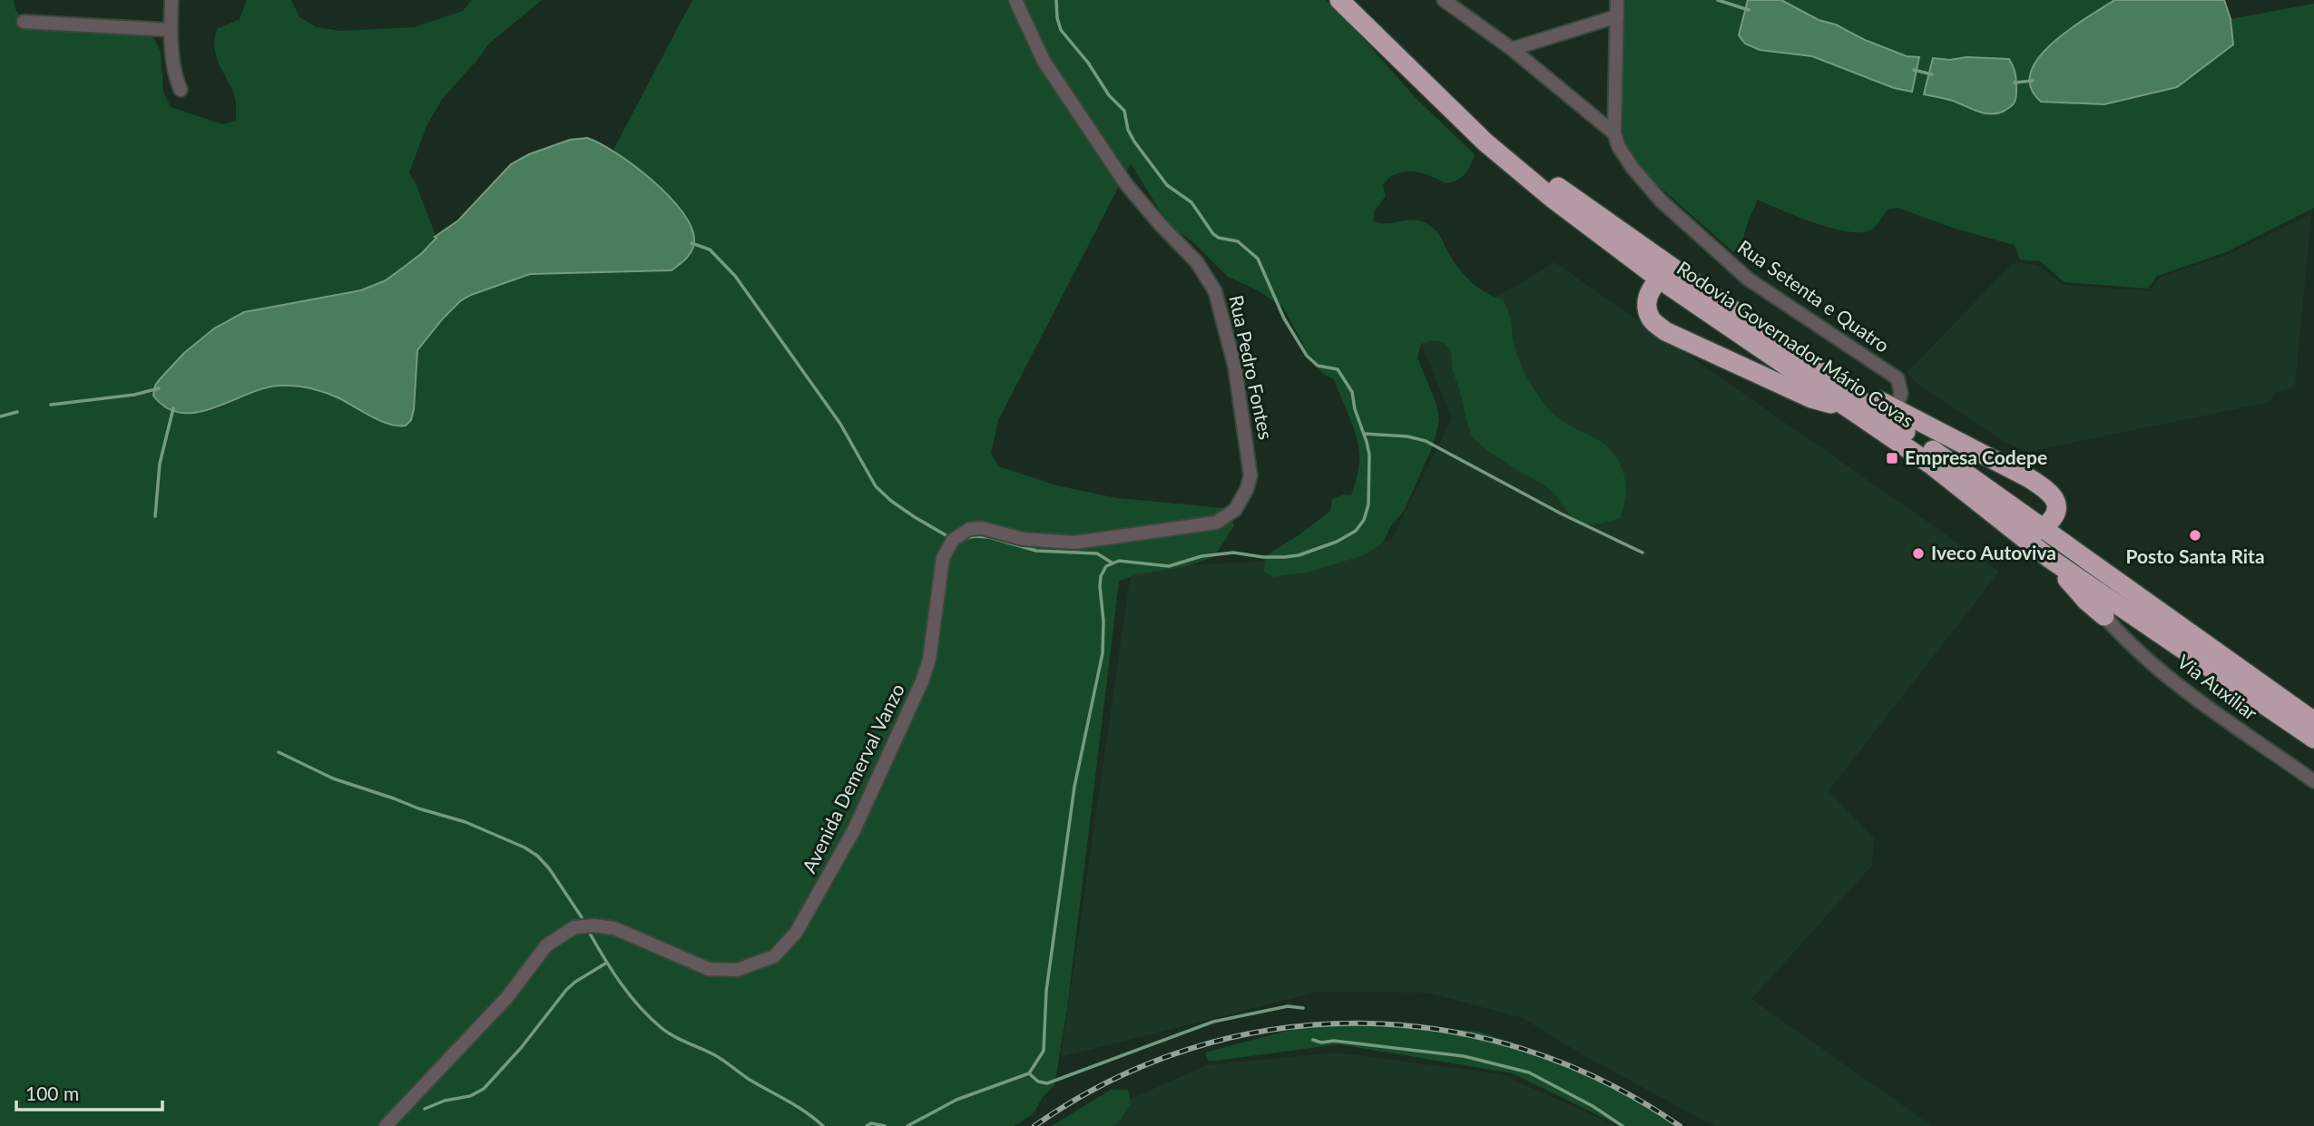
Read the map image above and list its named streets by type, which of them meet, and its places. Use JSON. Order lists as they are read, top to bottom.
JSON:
{
  "streets": {
    "highway": ["Rodovia Governador Mário Covas"],
    "street": [
      "Rua Setenta e Quatro",
      "Rua Pedro Fontes",
      "Via Auxiliar",
      "Avenida Demerval Vanzo"
    ]
  },
  "crossings": [
    ["Rodovia Governador Mário Covas", "Via Auxiliar"],
    ["Rua Pedro Fontes", "Avenida Demerval Vanzo"]
  ],
  "places": {
    "transit": ["Empresa Codepe"],
    "other": ["Posto Santa Rita", "Iveco Autoviva"]
  },
  "scale_bar": "100 m"
}
